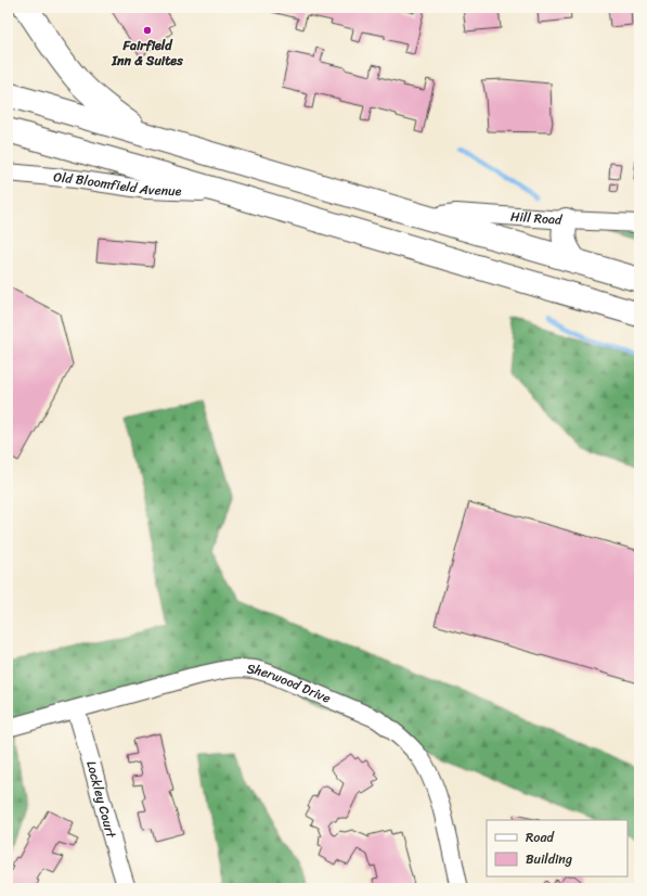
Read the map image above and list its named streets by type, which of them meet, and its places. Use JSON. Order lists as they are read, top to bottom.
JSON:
{
  "streets": {
    "street": [
      "Old Bloomfield Avenue",
      "Hill Road",
      "Sherwood Drive",
      "Lockley Court"
    ]
  },
  "crossings": [
    ["Sherwood Drive", "Lockley Court"]
  ],
  "places": ["Fairfield Inn & Suites"],
  "legend": ["Road", "Building"]
}
